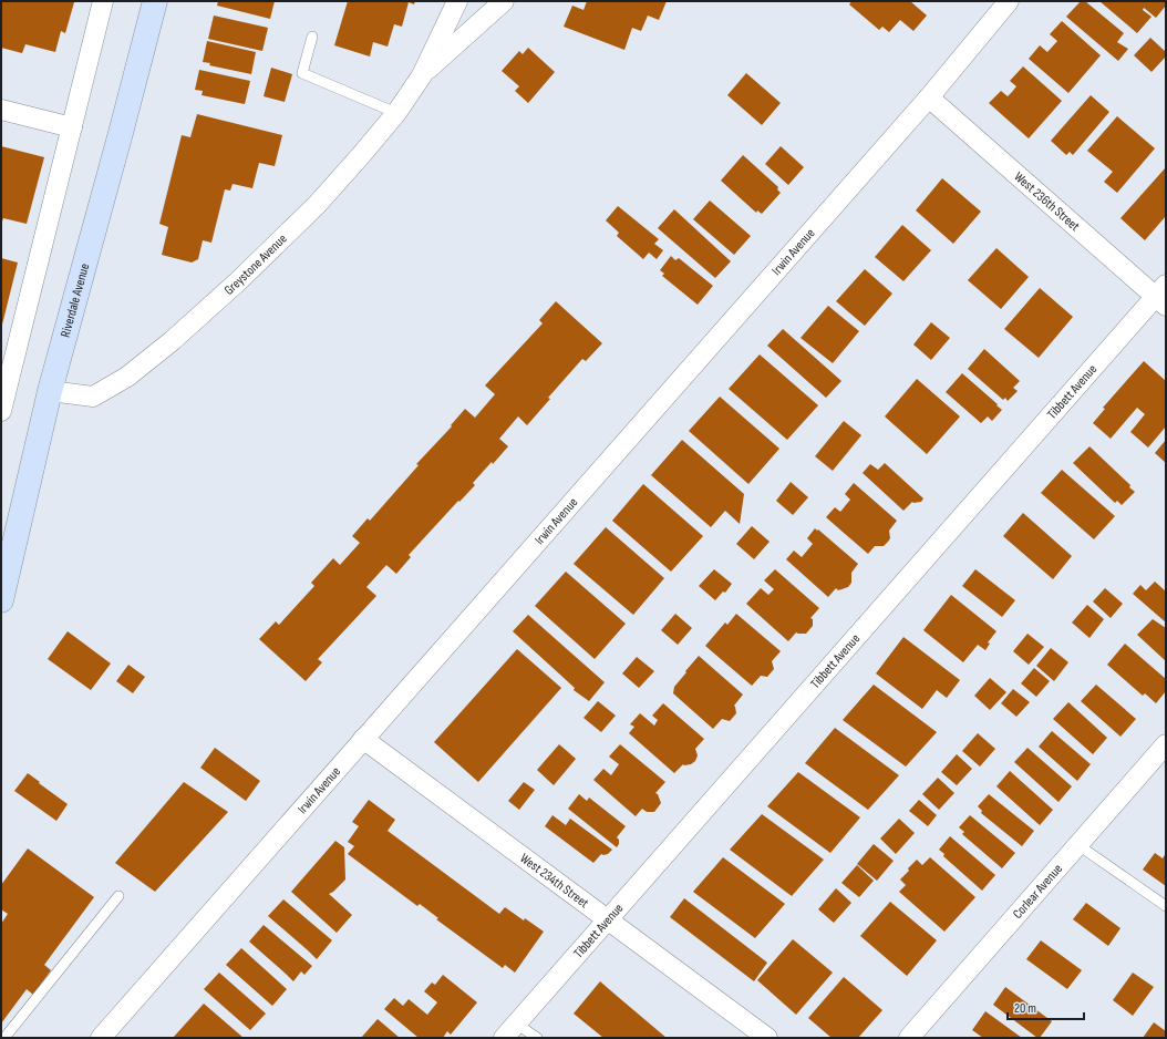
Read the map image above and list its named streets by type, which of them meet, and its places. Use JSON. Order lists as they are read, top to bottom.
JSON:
{
  "streets": {
    "main road": ["Riverdale Avenue"],
    "street": [
      "West 236th Street",
      "Irwin Avenue",
      "Greystone Avenue",
      "Tibbett Avenue",
      "West 234th Street",
      "Corlear Avenue"
    ]
  },
  "crossings": [
    ["West 236th Street", "Irwin Avenue"],
    ["West 236th Street", "Tibbett Avenue"],
    ["Irwin Avenue", "West 234th Street"],
    ["Greystone Avenue", "Riverdale Avenue"],
    ["Tibbett Avenue", "West 234th Street"]
  ],
  "scale_bar": "20 m"
}
